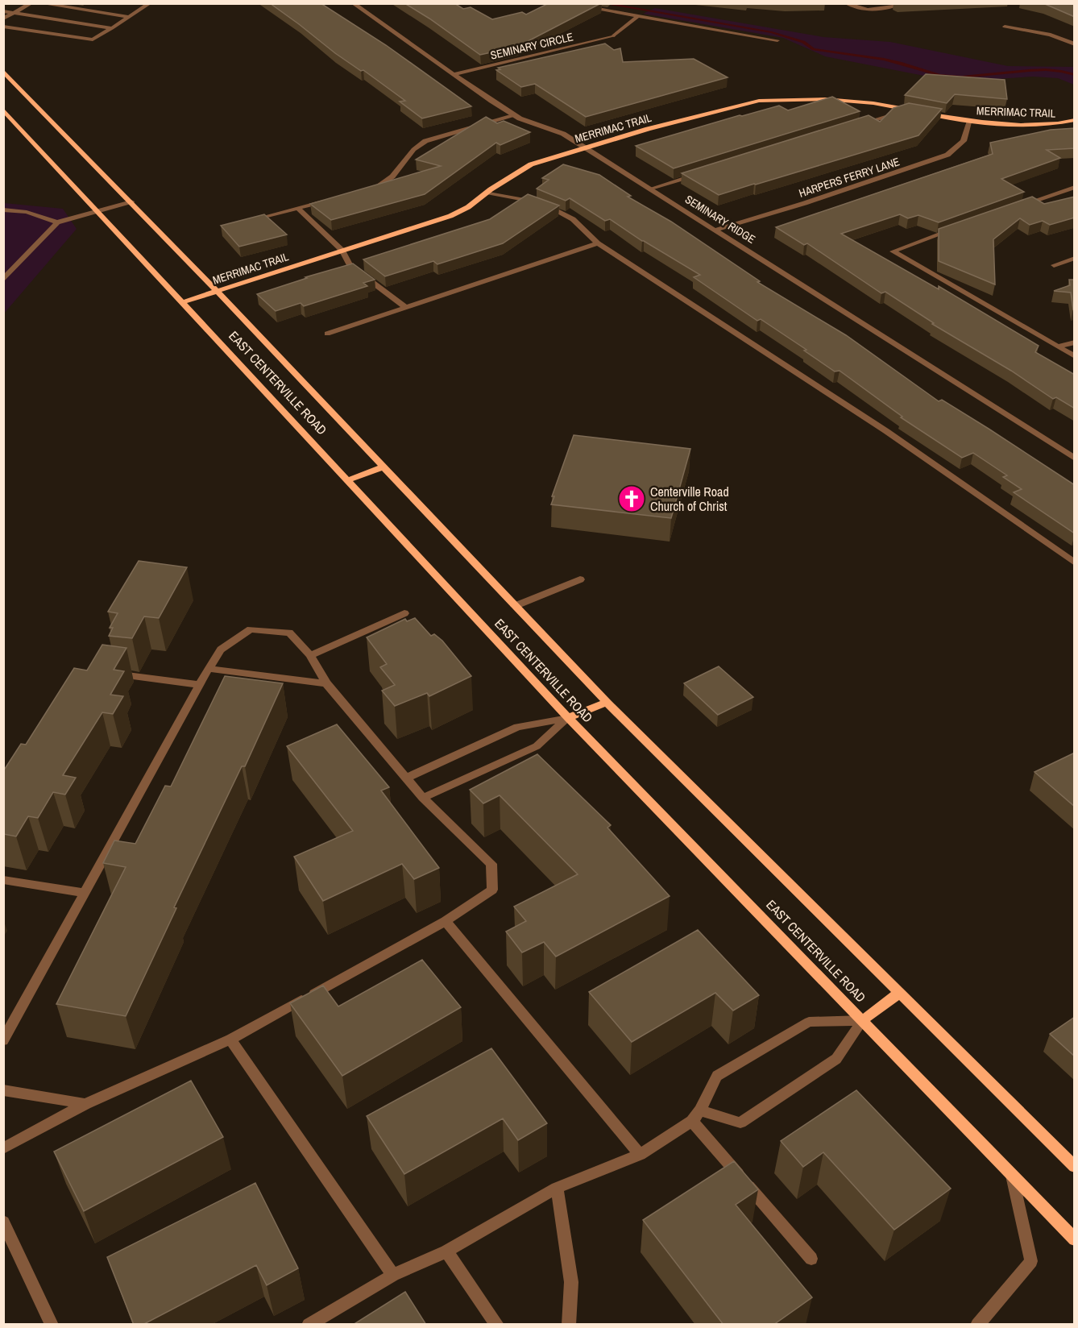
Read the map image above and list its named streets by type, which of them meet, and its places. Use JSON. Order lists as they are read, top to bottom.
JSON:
{
  "streets": {
    "main road": ["MERRIMAC TRAIL", "EAST CENTERVILLE ROAD"],
    "street": ["SEMINARY CIRCLE", "HARPERS FERRY LANE", "SEMINARY RIDGE"]
  },
  "crossings": [
    ["SEMINARY CIRCLE", "SEMINARY RIDGE"],
    ["MERRIMAC TRAIL", "HARPERS FERRY LANE"],
    ["MERRIMAC TRAIL", "SEMINARY RIDGE"],
    ["MERRIMAC TRAIL", "EAST CENTERVILLE ROAD"],
    ["HARPERS FERRY LANE", "SEMINARY RIDGE"]
  ],
  "places": {
    "church": ["Centerville Road Church of Christ"]
  }
}
